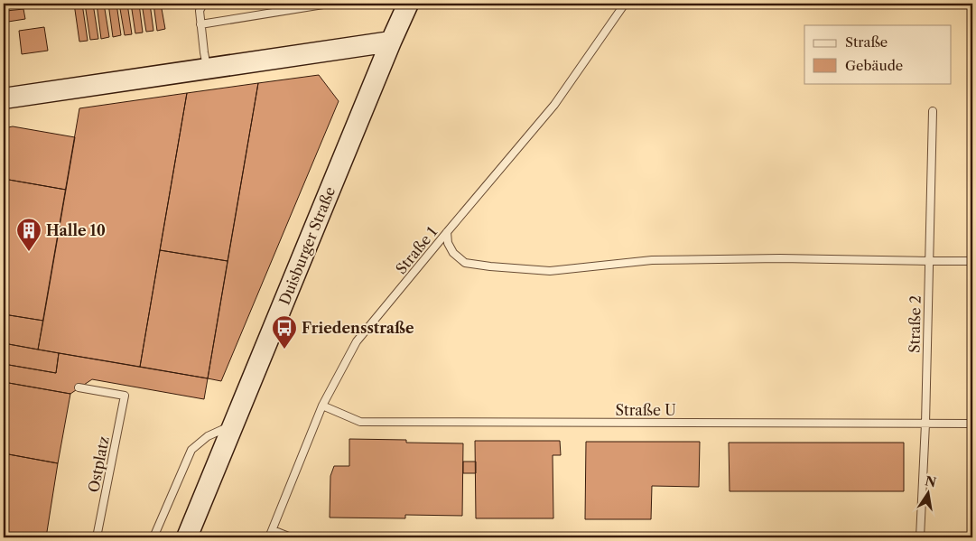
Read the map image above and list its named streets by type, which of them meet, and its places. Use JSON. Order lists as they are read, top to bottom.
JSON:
{
  "streets": {
    "main road": ["Duisburger Straße"],
    "lane": [
      "Straße 1",
      "Straße 2",
      "Straße U",
      "Ostplatz"
    ]
  },
  "crossings": [
    ["Straße 1", "Straße U"],
    ["Straße 2", "Straße U"]
  ],
  "places": {
    "building": ["Halle 10"],
    "bus stop": ["Friedensstraße"]
  },
  "legend": ["Straße", "Gebäude"],
  "north": "top"
}
